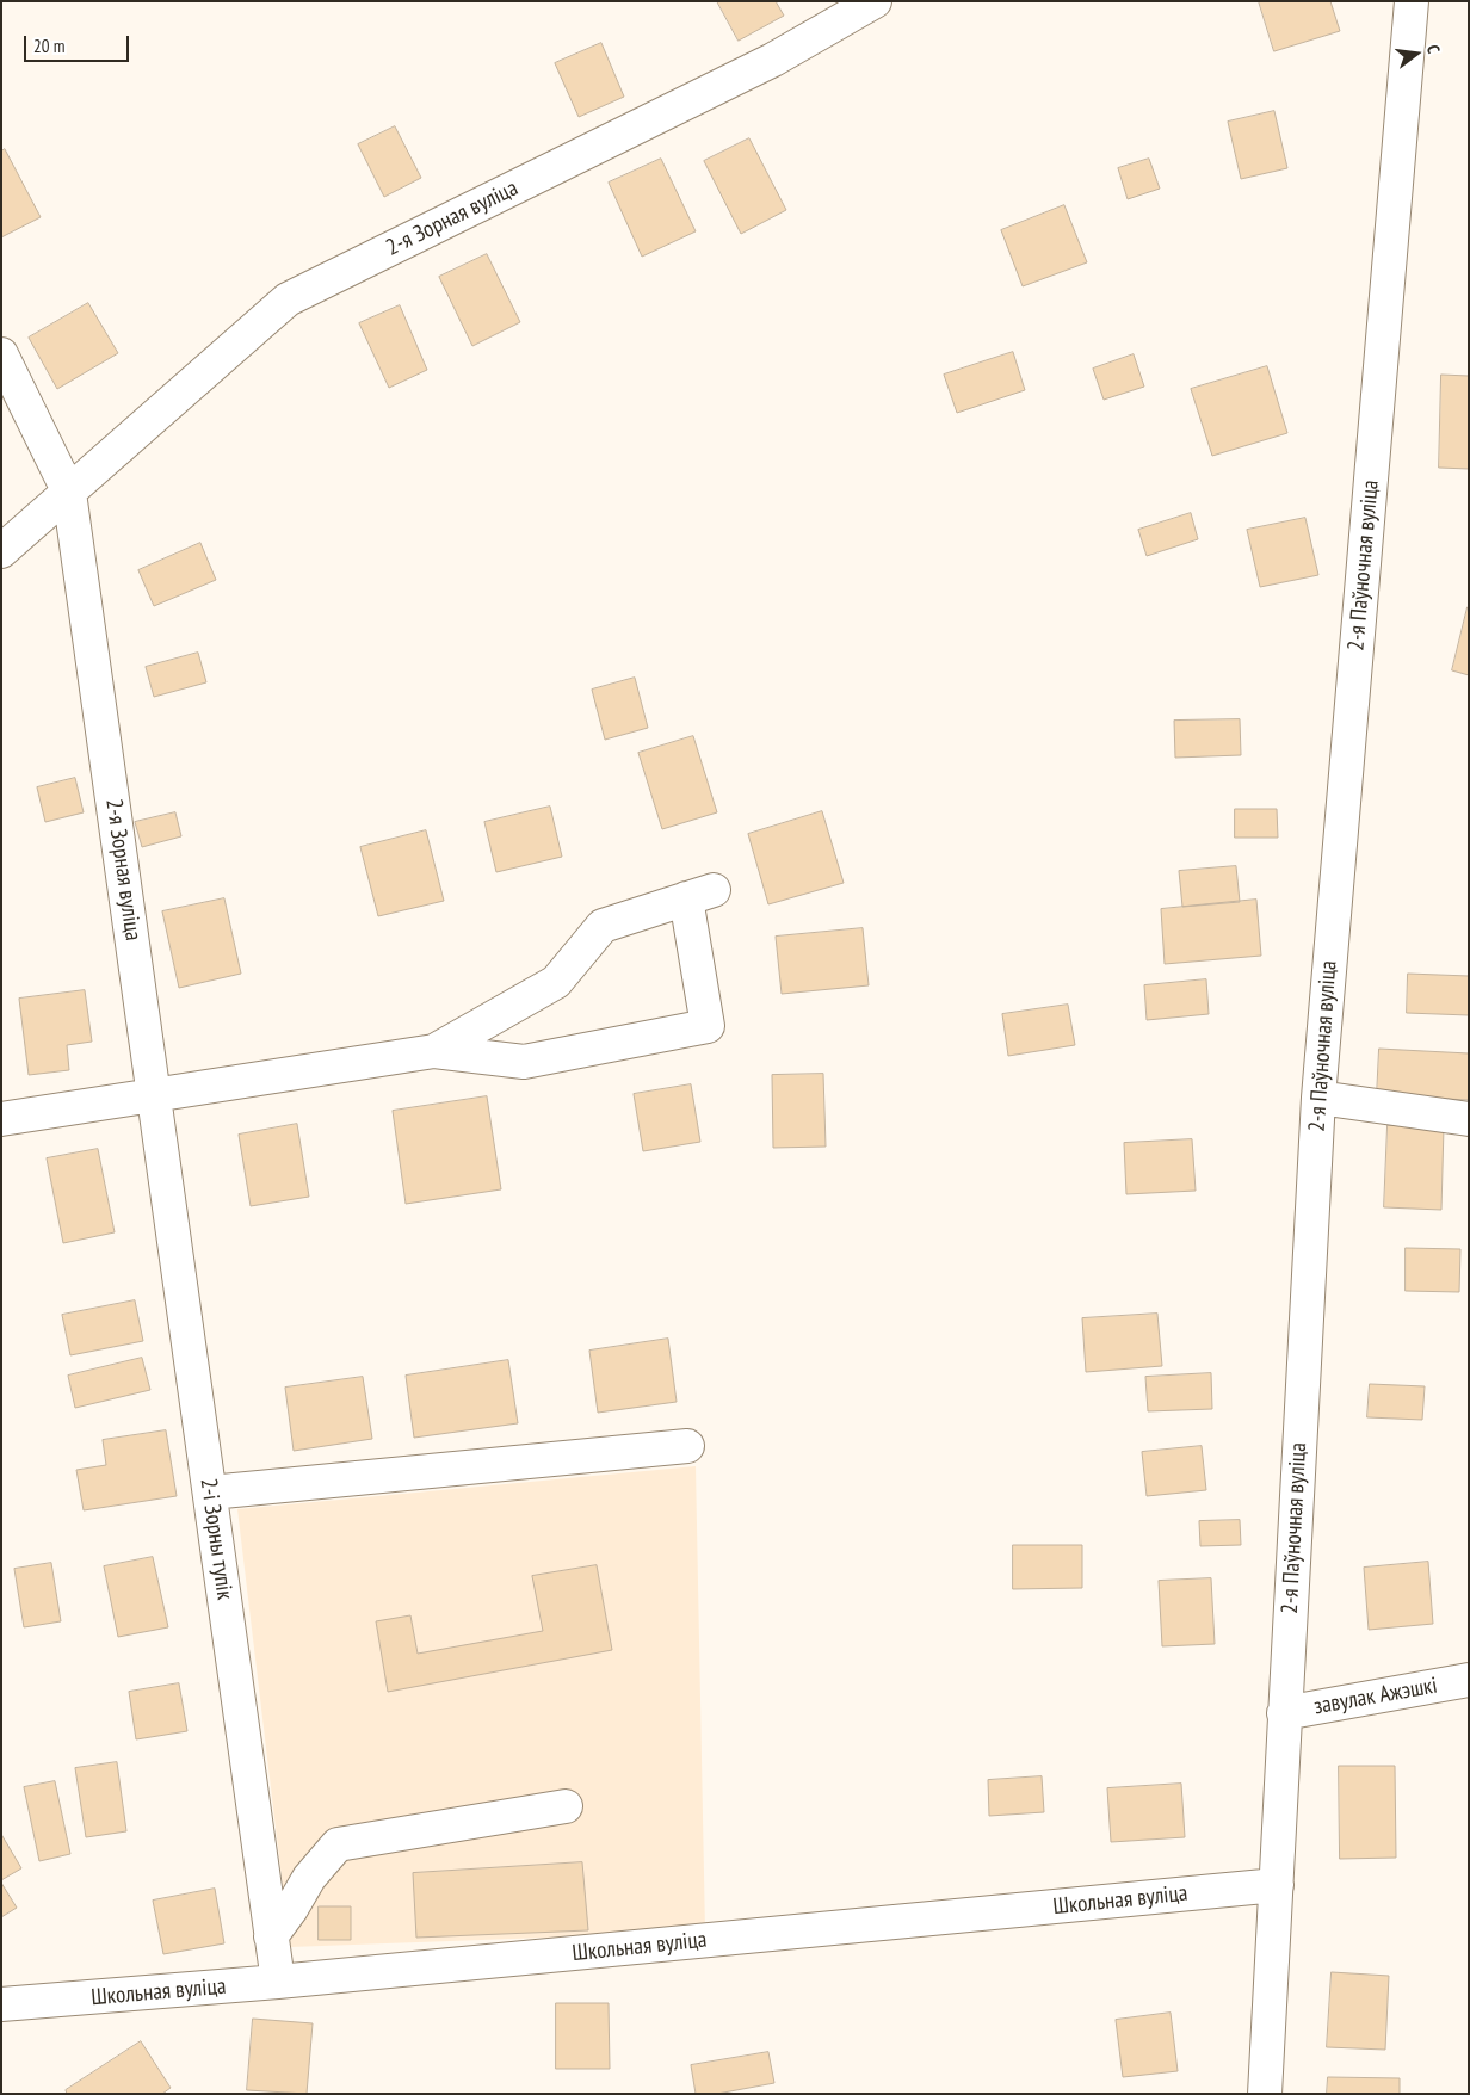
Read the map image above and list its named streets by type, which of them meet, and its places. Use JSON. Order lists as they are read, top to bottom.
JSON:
{
  "streets": {
    "street": [
      "2-я Зорная вуліца",
      "2-я Паўночная вуліца",
      "2-і Зорны тупік",
      "завулак Ажэшкі",
      "Школьная вуліца"
    ]
  },
  "crossings": [
    ["2-я Зорная вуліца", "2-і Зорны тупік"],
    ["2-я Паўночная вуліца", "завулак Ажэшкі"],
    ["2-я Паўночная вуліца", "Школьная вуліца"],
    ["2-і Зорны тупік", "Школьная вуліца"]
  ],
  "scale_bar": "20 m",
  "north": "right"
}
